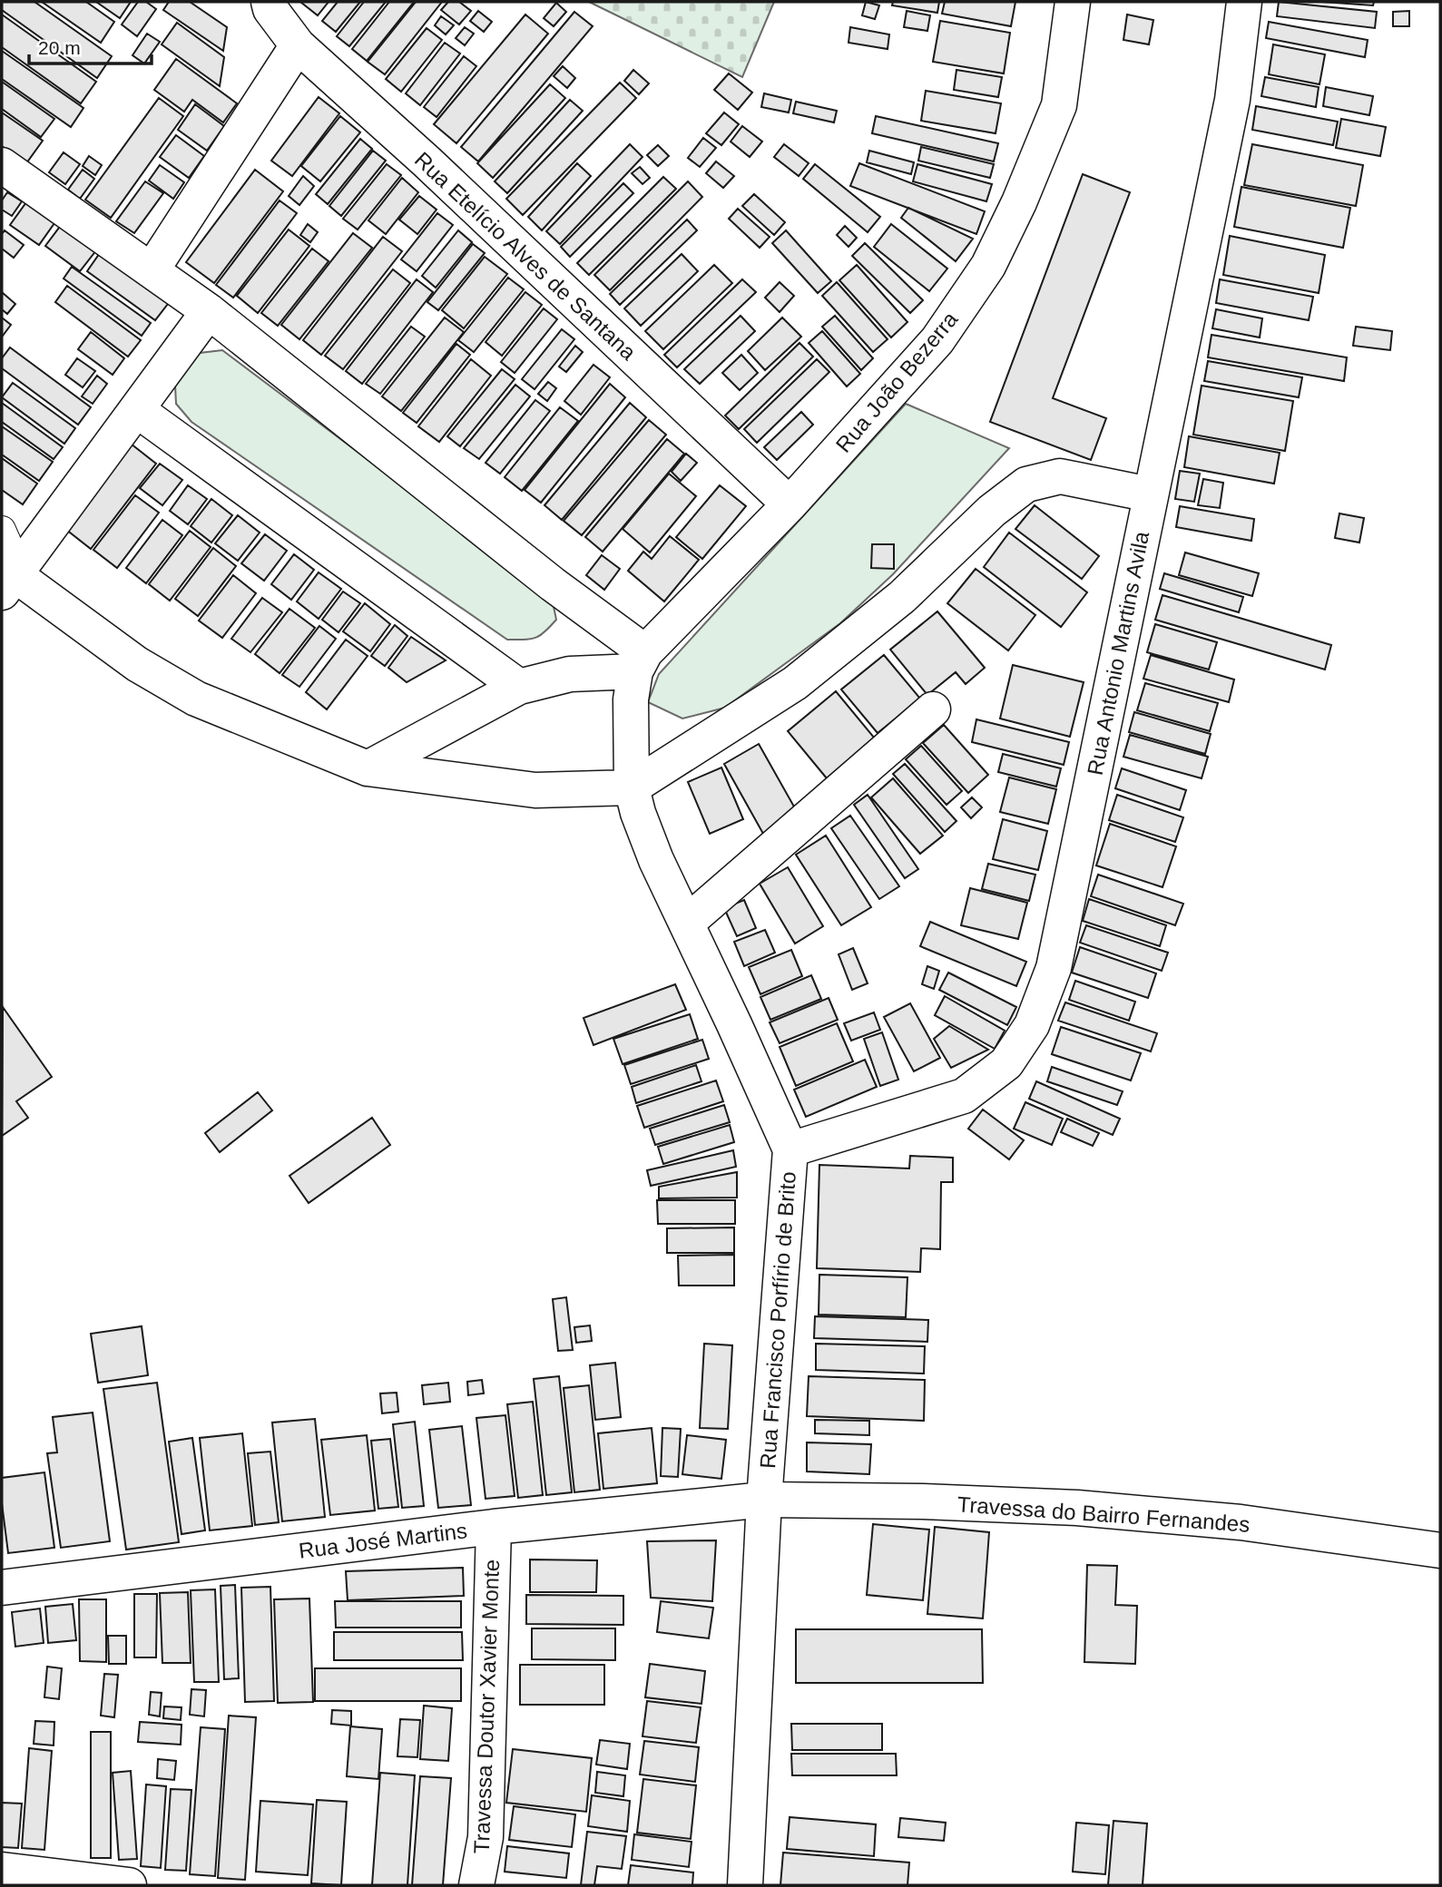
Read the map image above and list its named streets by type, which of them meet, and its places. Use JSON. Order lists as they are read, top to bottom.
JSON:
{
  "streets": {
    "street": [
      "Rua Etelício Alves de Santana",
      "Rua João Bezerra",
      "Rua Antonio Martins Avila",
      "Rua Francisco Porfírio de Brito",
      "Travessa do Bairro Fernandes",
      "Rua José Martins",
      "Travessa Doutor Xavier Monte"
    ]
  },
  "crossings": [
    ["Rua Etelício Alves de Santana", "Rua João Bezerra"],
    ["Rua João Bezerra", "Rua Francisco Porfírio de Brito"],
    ["Rua Antonio Martins Avila", "Rua Francisco Porfírio de Brito"],
    ["Rua Francisco Porfírio de Brito", "Travessa do Bairro Fernandes"],
    ["Rua Francisco Porfírio de Brito", "Rua José Martins"],
    ["Travessa do Bairro Fernandes", "Rua José Martins"],
    ["Rua José Martins", "Travessa Doutor Xavier Monte"]
  ],
  "scale_bar": "20 m"
}
